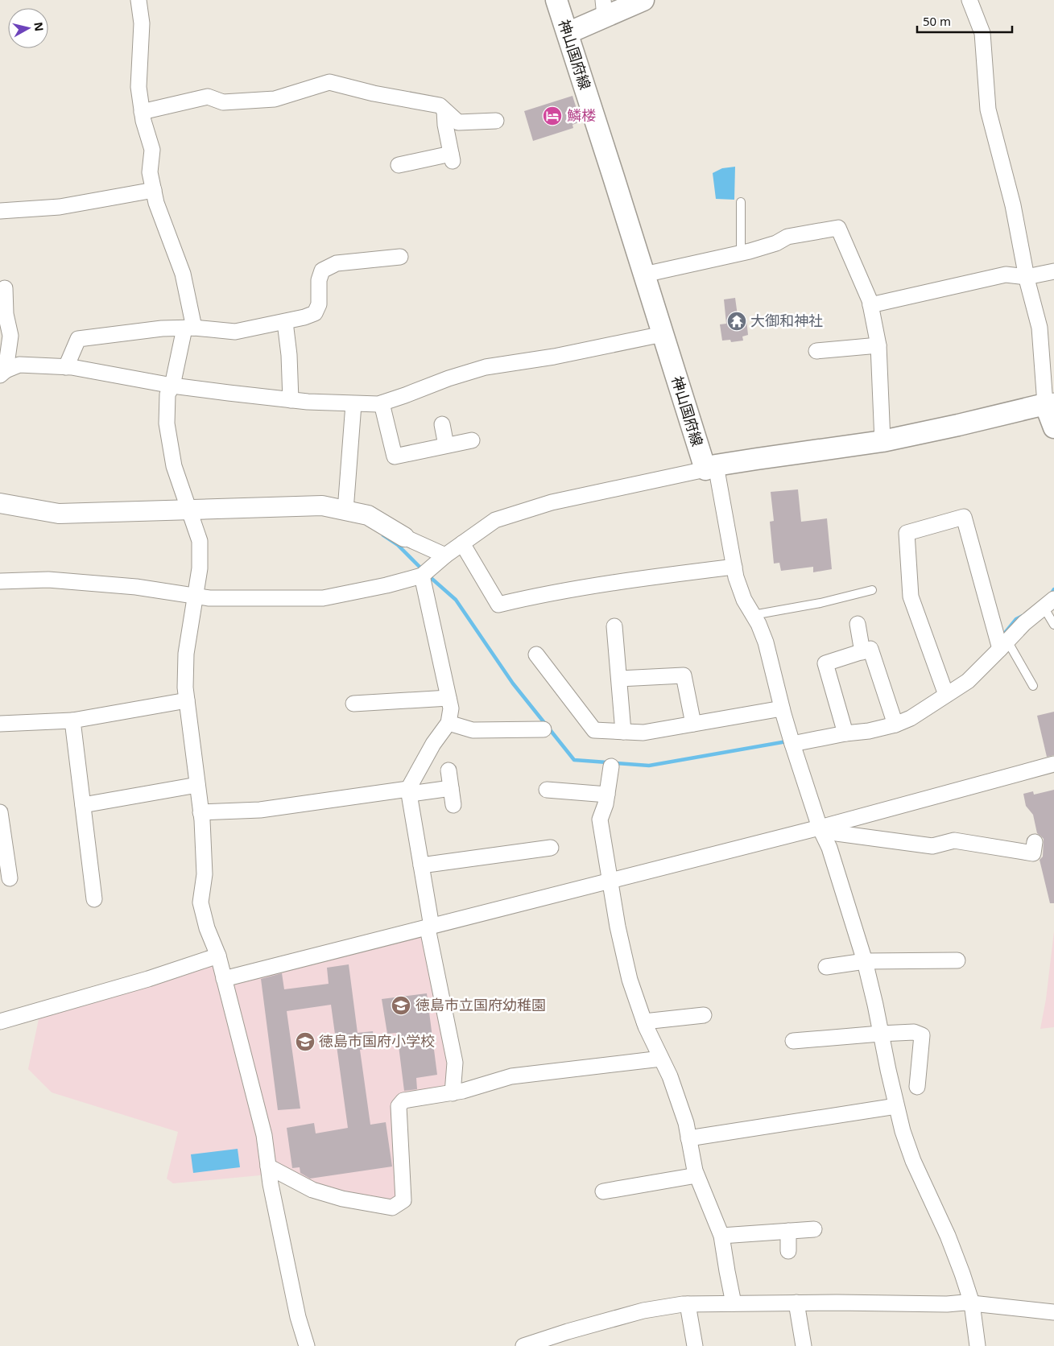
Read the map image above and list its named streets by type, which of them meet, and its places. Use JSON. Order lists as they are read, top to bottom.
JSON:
{
  "streets": {
    "main road": ["神山国府線"]
  },
  "places": {
    "hotel": ["鱗楼"],
    "temple": ["大御和神社"],
    "school or university": ["徳島市立国府幼稚園", "徳島市国府小学校"]
  },
  "scale_bar": "50 m",
  "north": "right"
}
